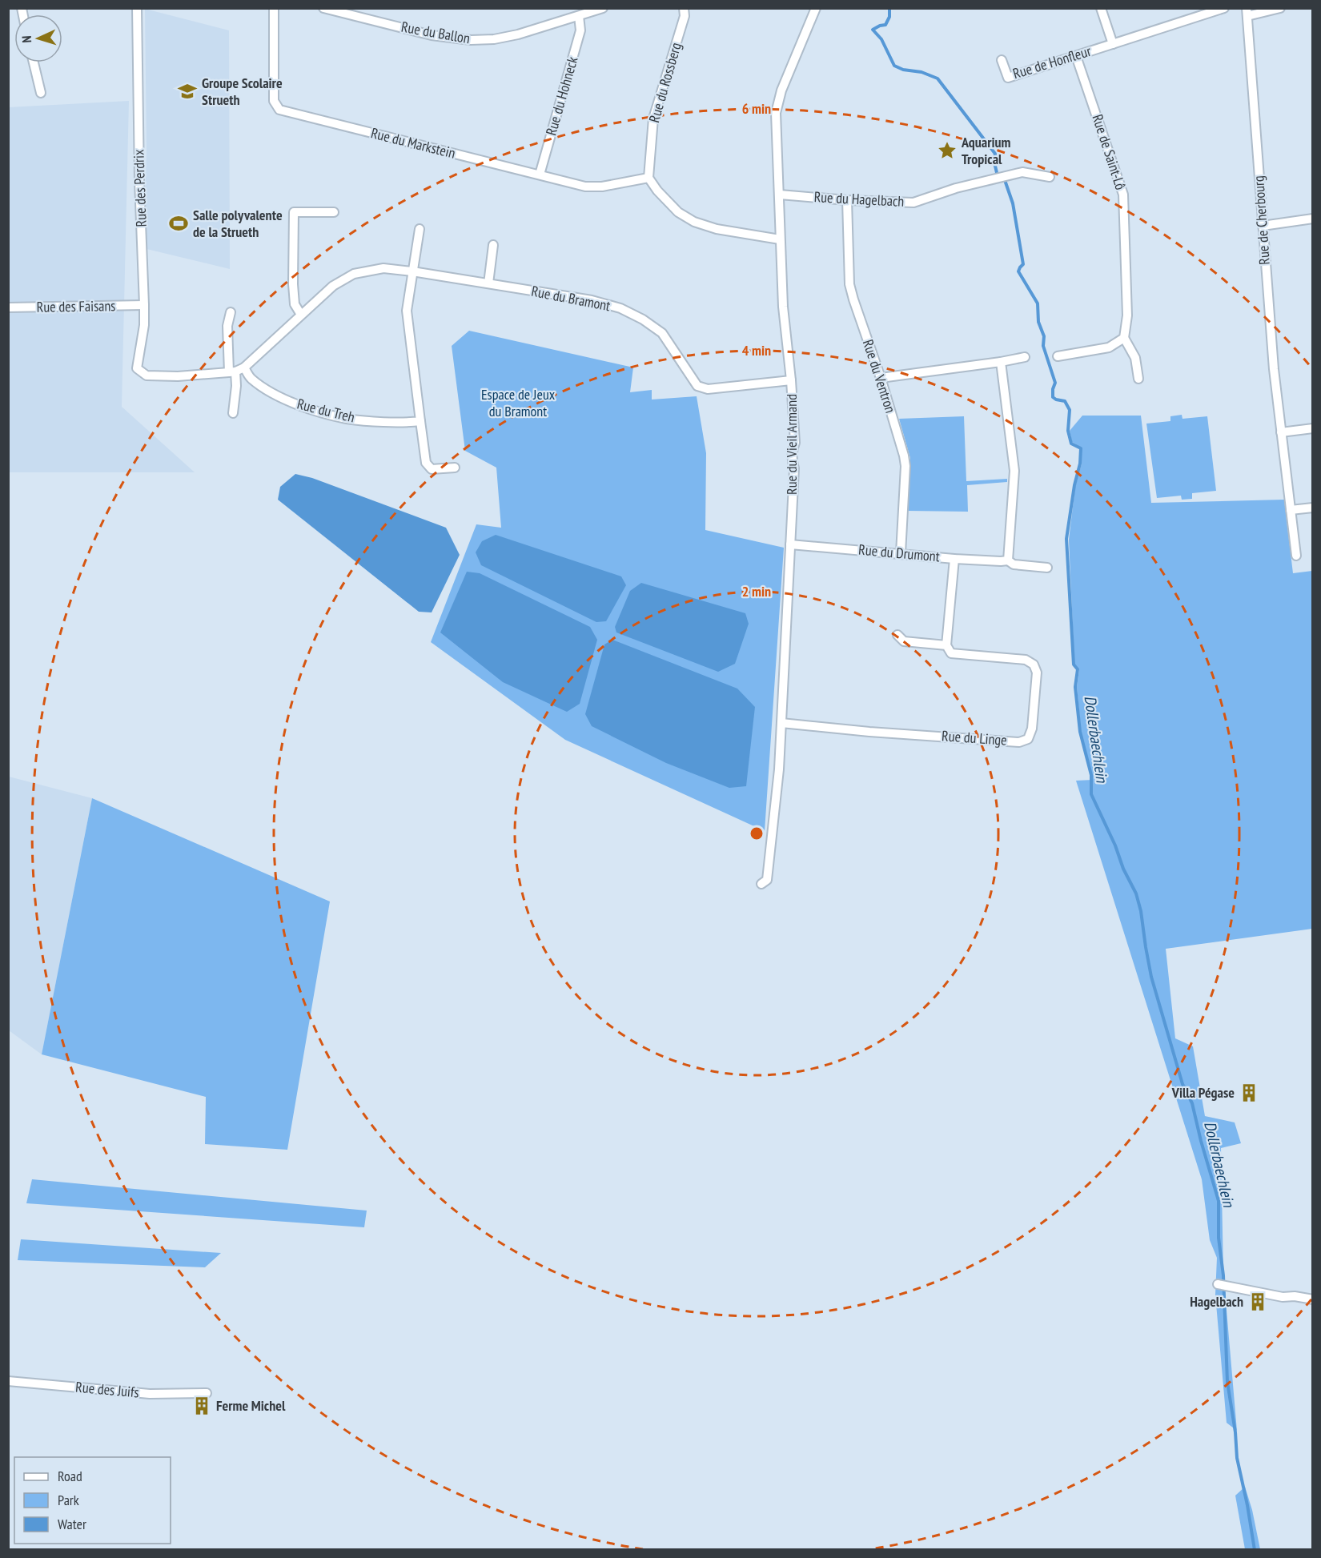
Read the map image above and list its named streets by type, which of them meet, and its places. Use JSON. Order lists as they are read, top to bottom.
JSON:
{
  "streets": {
    "street": [
      "Rue du Ballon",
      "Rue de Honfleur",
      "Rue du Rossberg",
      "Rue du Hohneck",
      "Rue du Markstein",
      "Rue de Saint-Lô",
      "Rue des Perdrix",
      "Rue du Hagelbach",
      "Rue de Cherbourg",
      "Rue du Bramont",
      "Rue des Faisans",
      "Rue du Ventron",
      "Rue du Treh",
      "Rue du Vieil Armand",
      "Rue du Drumont",
      "Rue du Linge",
      "Rue des Juifs"
    ]
  },
  "crossings": [
    ["Rue du Ballon", "Rue du Hohneck"],
    ["Rue de Honfleur", "Rue de Saint-Lô"],
    ["Rue du Rossberg", "Rue du Markstein"],
    ["Rue du Hohneck", "Rue du Markstein"],
    ["Rue des Perdrix", "Rue du Bramont"],
    ["Rue des Perdrix", "Rue des Faisans"],
    ["Rue du Hagelbach", "Rue du Ventron"],
    ["Rue du Hagelbach", "Rue du Vieil Armand"],
    ["Rue du Bramont", "Rue du Treh"],
    ["Rue du Bramont", "Rue du Vieil Armand"],
    ["Rue du Ventron", "Rue du Drumont"],
    ["Rue du Vieil Armand", "Rue du Drumont"],
    ["Rue du Vieil Armand", "Rue du Linge"]
  ],
  "water": ["Dollerbaechlein"],
  "parks": ["Espace de Jeux du Bramont"],
  "places": {
    "school or university": ["Groupe Scolaire Strueth"],
    "place": ["Aquarium Tropical"],
    "sports": ["Salle polyvalente de la Strueth"],
    "building": ["Villa Pégase", "Hagelbach", "Ferme Michel"]
  },
  "legend": ["Road", "Park", "Water"],
  "north": "left",
  "rings": ["6 min", "4 min", "2 min"]
}
